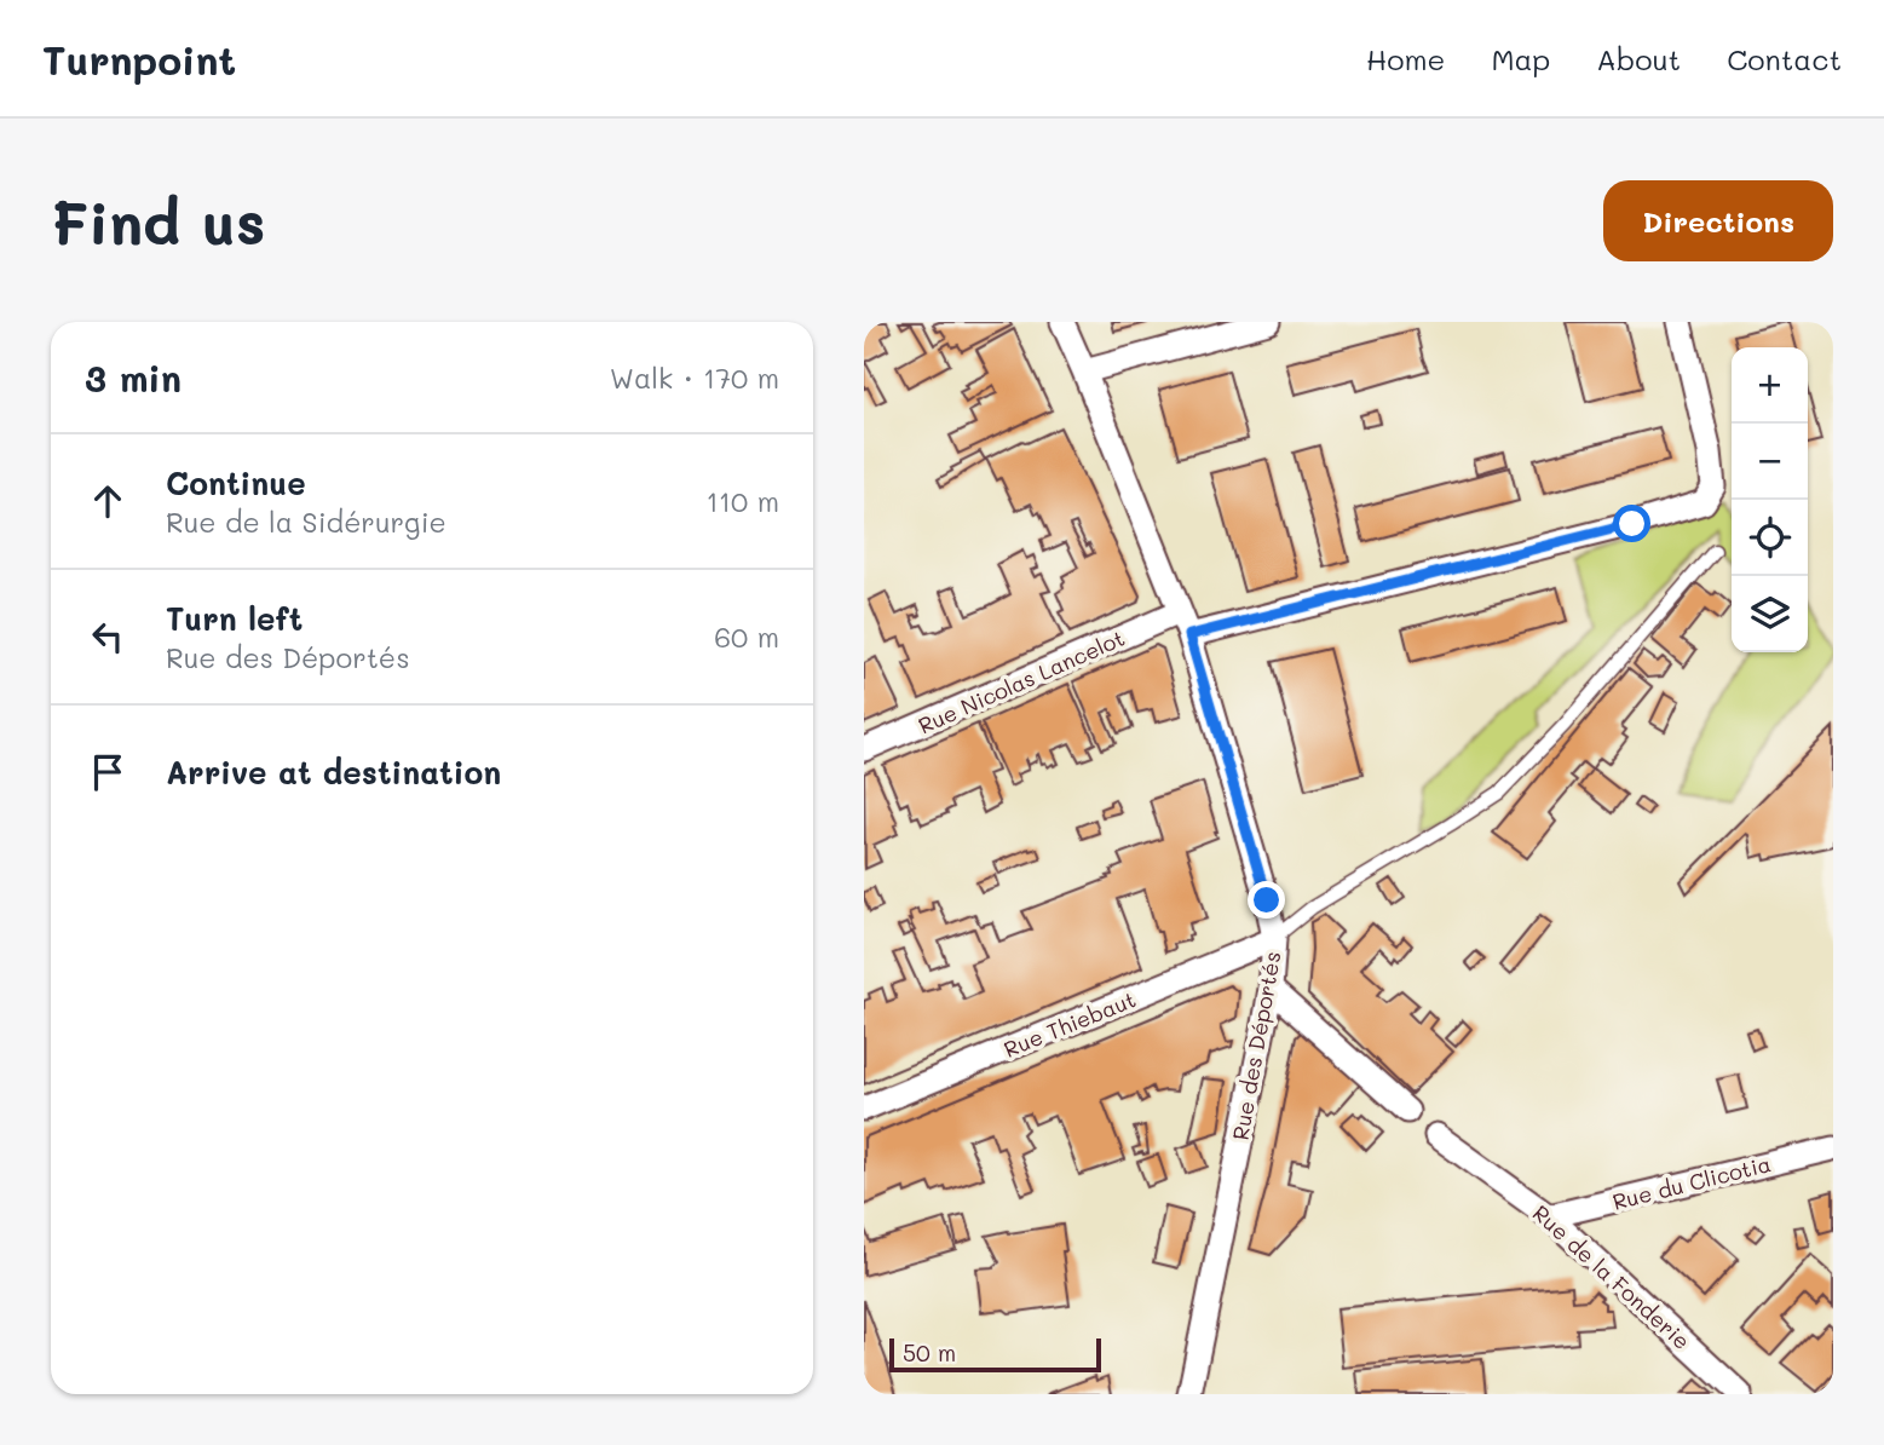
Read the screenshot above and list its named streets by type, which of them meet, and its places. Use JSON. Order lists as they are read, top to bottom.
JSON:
{
  "streets": {
    "street": [
      "Rue Nicolas Lancelot",
      "Rue Thiebaut",
      "Rue des Déportés",
      "Rue du Clicotia",
      "Rue de la Fonderie"
    ]
  },
  "crossings": [
    ["Rue Nicolas Lancelot", "Rue des Déportés"],
    ["Rue Thiebaut", "Rue des Déportés"],
    ["Rue du Clicotia", "Rue de la Fonderie"]
  ],
  "scale_bar": "50 m",
  "page": {
    "header": "Turnpoint",
    "nav": [
      "Home",
      "Map",
      "About",
      "Contact"
    ],
    "buttons": "Directions",
    "title": "Find us",
    "heading": ["3 min", "Walk · 170 m"],
    "map_buttons": ["+", "−"],
    "list": [
      ["Continue", "Rue de la Sidérurgie", "110 m"],
      ["Turn left", "Rue des Déportés", "60 m"],
      "Arrive at destination"
    ],
    "scale": "50 m"
  }
}
